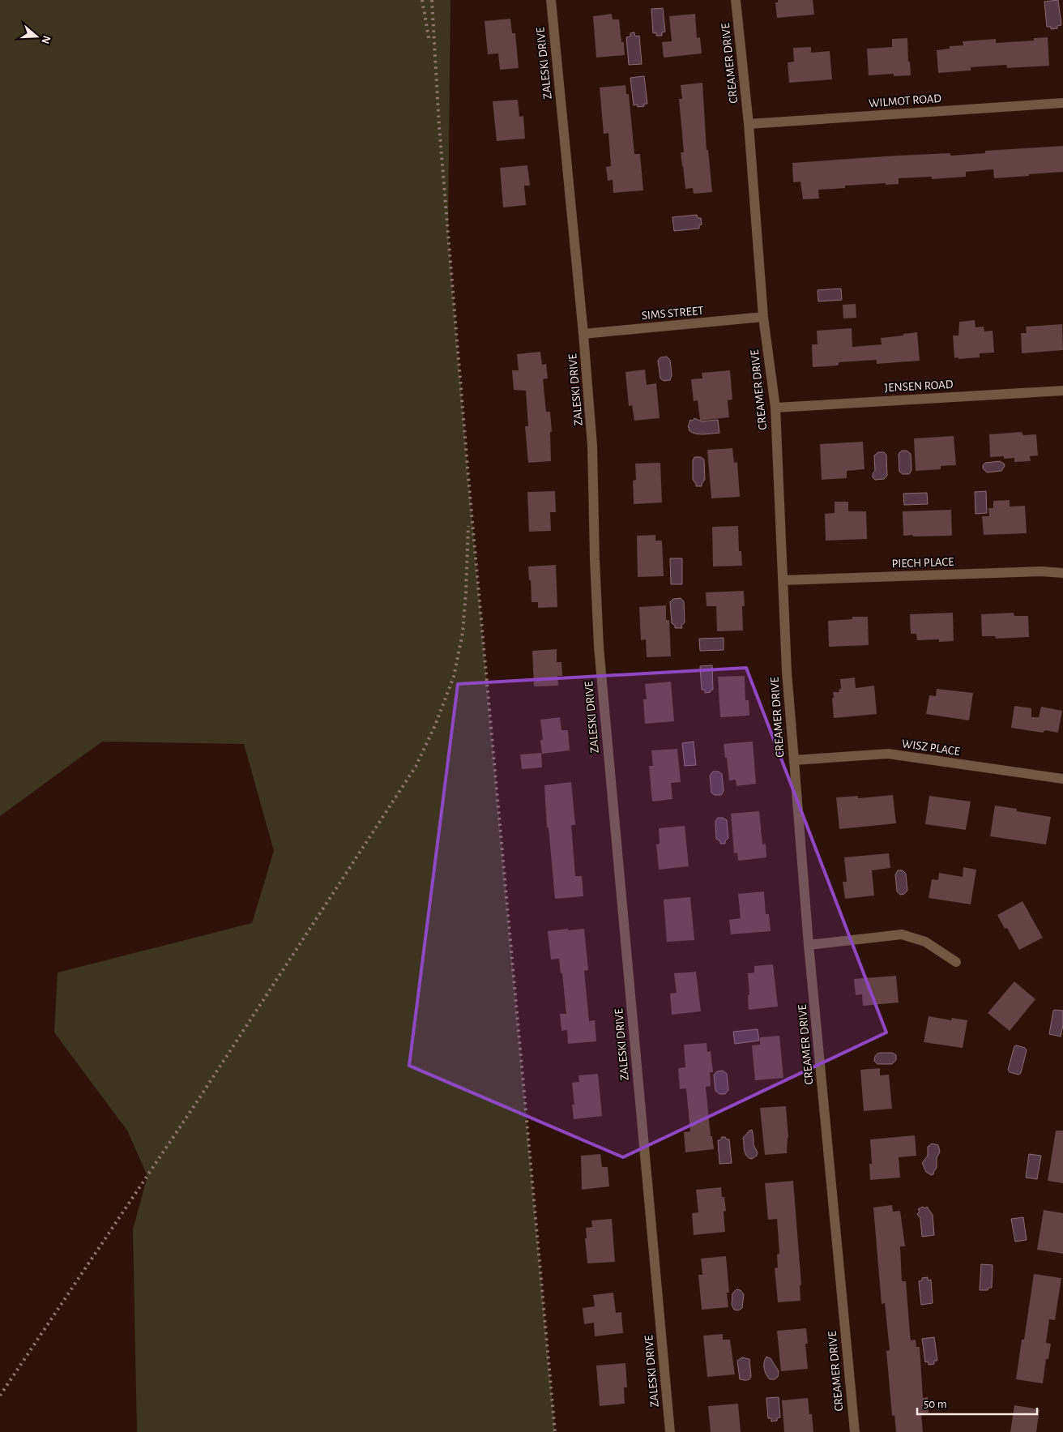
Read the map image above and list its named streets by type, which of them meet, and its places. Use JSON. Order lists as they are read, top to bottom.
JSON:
{
  "streets": {
    "street": [
      "ZALESKI DRIVE",
      "CREAMER DRIVE",
      "WILMOT ROAD",
      "SIMS STREET",
      "JENSEN ROAD",
      "PIECH PLACE",
      "WISZ PLACE"
    ]
  },
  "crossings": [
    ["ZALESKI DRIVE", "SIMS STREET"],
    ["CREAMER DRIVE", "WILMOT ROAD"],
    ["CREAMER DRIVE", "SIMS STREET"],
    ["CREAMER DRIVE", "JENSEN ROAD"],
    ["CREAMER DRIVE", "PIECH PLACE"],
    ["CREAMER DRIVE", "WISZ PLACE"]
  ],
  "scale_bar": "50 m",
  "north": "right"
}
